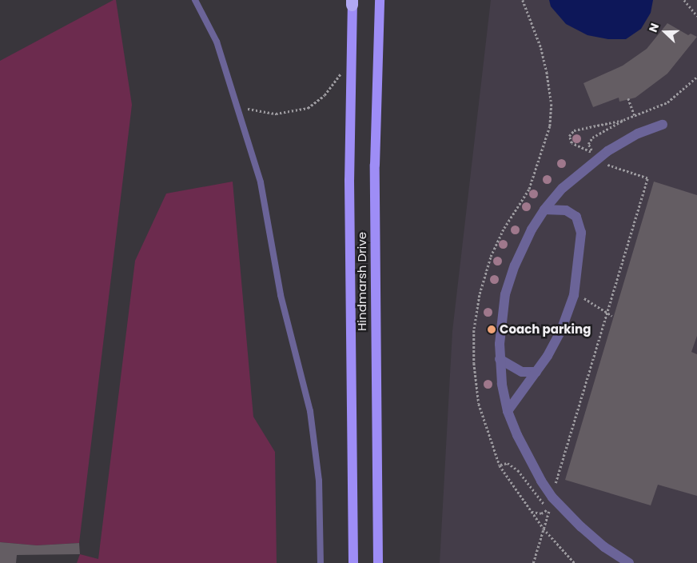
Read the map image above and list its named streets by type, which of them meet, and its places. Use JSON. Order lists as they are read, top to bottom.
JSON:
{
  "streets": {
    "main road": ["Hindmarsh Drive"]
  },
  "places": ["Coach parking"],
  "north": "left"
}
